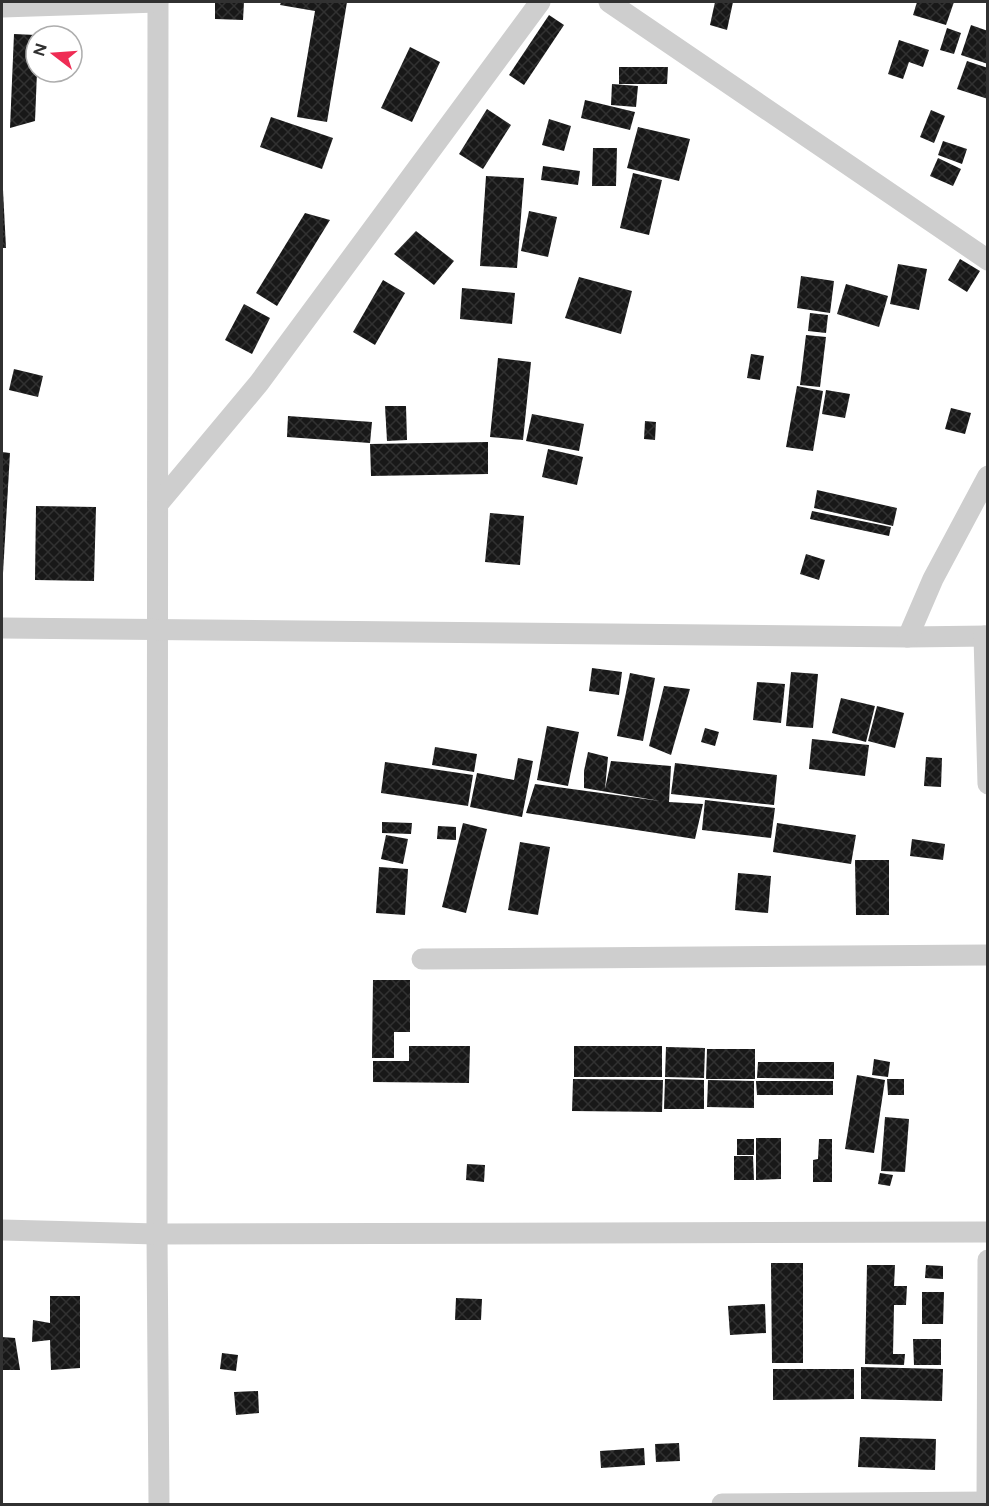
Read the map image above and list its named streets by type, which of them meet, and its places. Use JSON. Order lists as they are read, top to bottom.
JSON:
{
  "north": "left"
}
